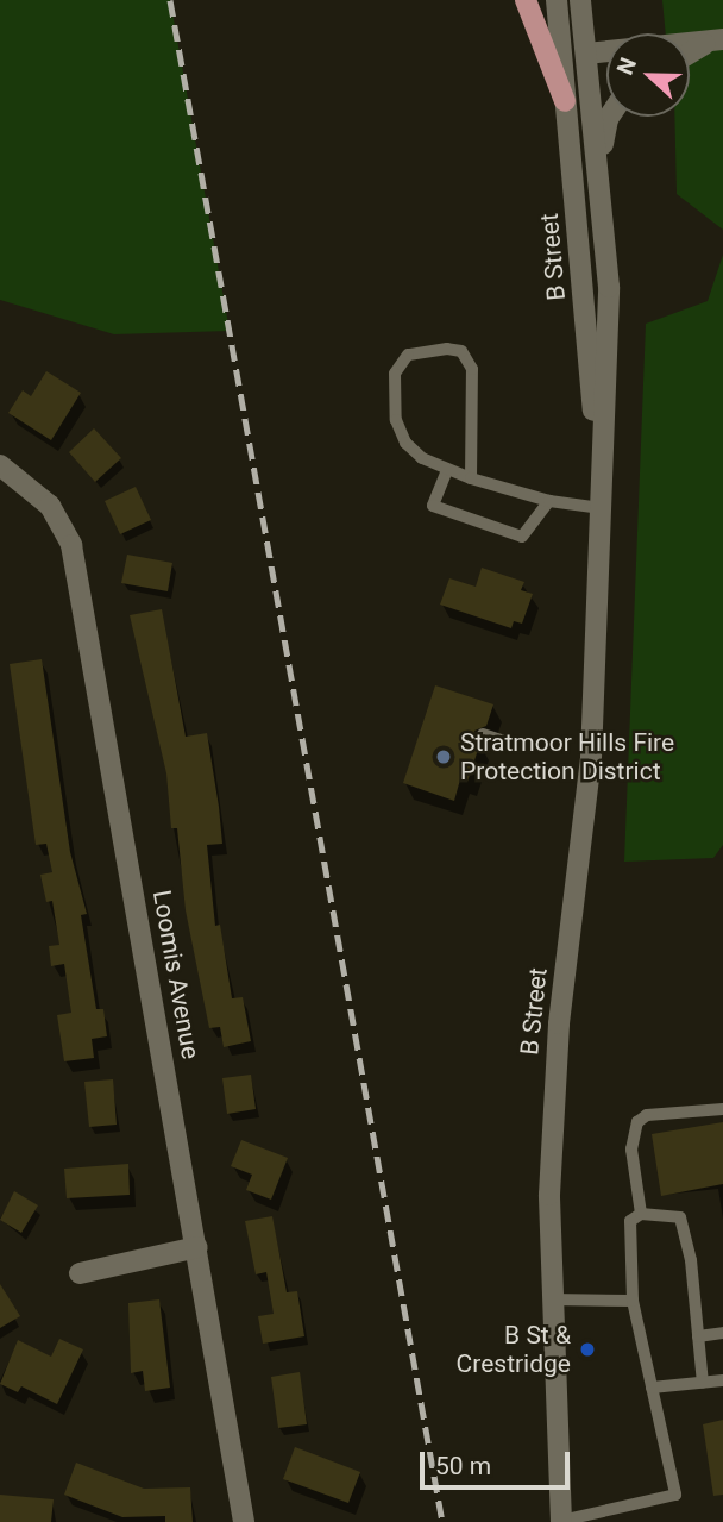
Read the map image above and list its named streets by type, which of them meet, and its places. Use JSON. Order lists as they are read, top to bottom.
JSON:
{
  "streets": {
    "main road": ["B Street", "Loomis Avenue"]
  },
  "places": ["Stratmoor Hills Fire Protection District", "B St & Crestridge"],
  "scale_bar": "50 m",
  "north": "left"
}
